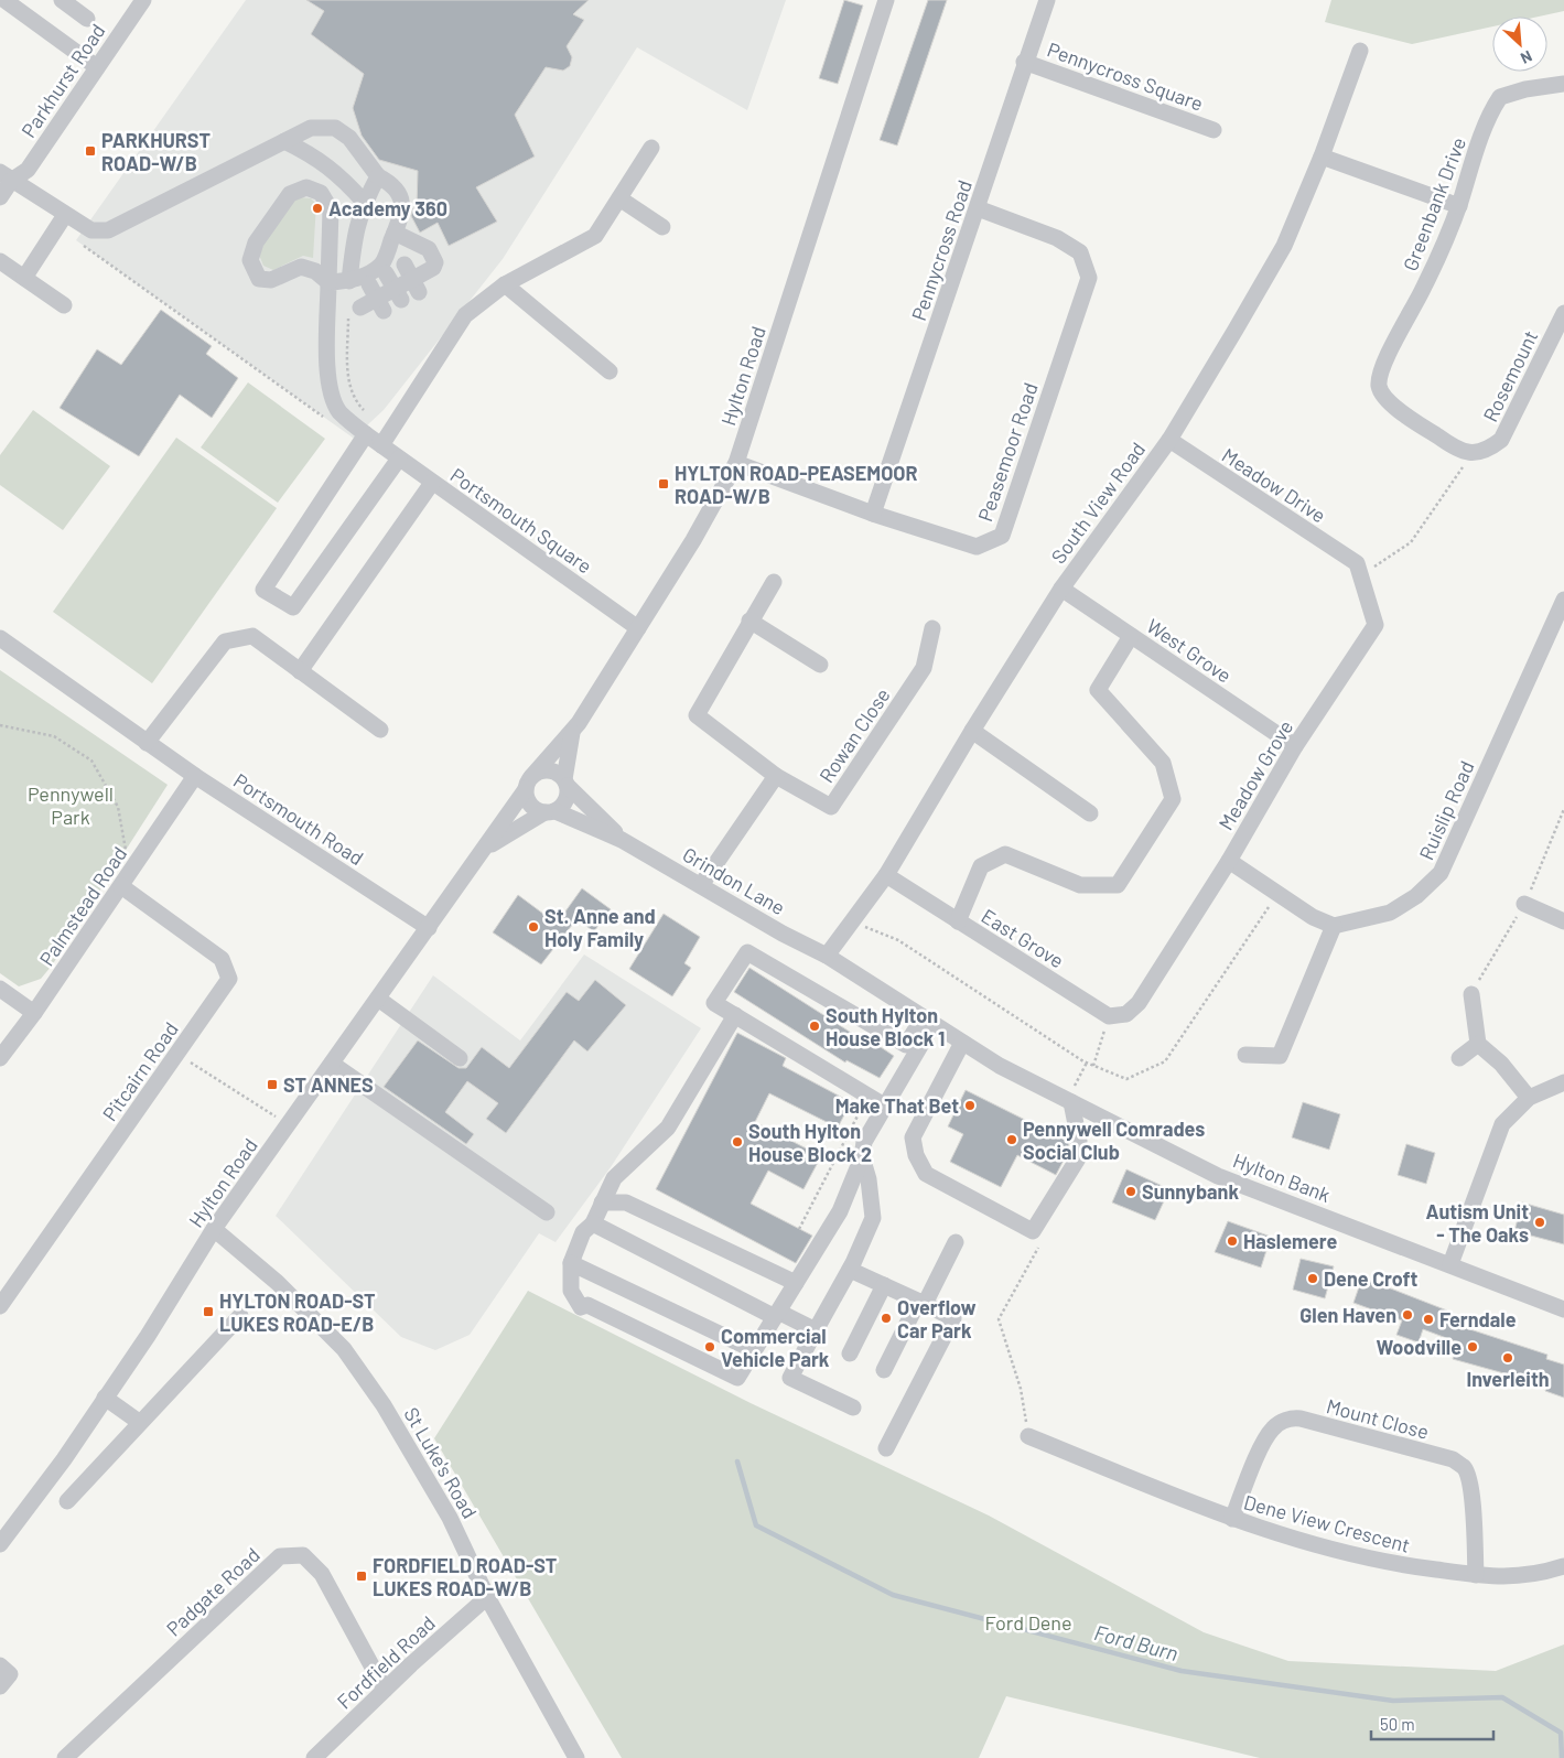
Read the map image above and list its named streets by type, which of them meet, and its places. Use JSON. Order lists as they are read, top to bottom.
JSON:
{
  "streets": {
    "street": [
      "Pennycross Square",
      "Parkhurst Road",
      "Greenbank Drive",
      "Pennycross Road",
      "Hylton Road",
      "Rosemount",
      "Peasemoor Road",
      "Meadow Drive",
      "South View Road",
      "Portsmouth Square",
      "West Grove",
      "Rowan Close",
      "Meadow Grove",
      "Ruislip Road",
      "Portsmouth Road",
      "Grindon Lane",
      "Palmstead Road",
      "East Grove",
      "Pitcairn Road",
      "Hylton Bank",
      "Mount Close",
      "St Luke's Road",
      "Dene View Crescent",
      "Padgate Road",
      "Fordfield Road"
    ]
  },
  "crossings": [
    ["Pennycross Square", "Pennycross Road"],
    ["Greenbank Drive", "Rosemount"],
    ["Pennycross Road", "Peasemoor Road"],
    ["Hylton Road", "Peasemoor Road"],
    ["Hylton Road", "Portsmouth Square"],
    ["Hylton Road", "Portsmouth Road"],
    ["Hylton Road", "Grindon Lane"],
    ["Hylton Road", "St Luke's Road"],
    ["Meadow Drive", "South View Road"],
    ["Meadow Drive", "Meadow Grove"],
    ["South View Road", "West Grove"],
    ["South View Road", "Grindon Lane"],
    ["South View Road", "East Grove"],
    ["South View Road", "Hylton Bank"],
    ["West Grove", "Meadow Grove"],
    ["Meadow Grove", "East Grove"],
    ["Portsmouth Road", "Palmstead Road"],
    ["Grindon Lane", "Hylton Bank"],
    ["Palmstead Road", "Pitcairn Road"],
    ["Mount Close", "Dene View Crescent"],
    ["St Luke's Road", "Fordfield Road"],
    ["Padgate Road", "Fordfield Road"]
  ],
  "water": ["Ford Burn"],
  "parks": ["Pennywell Park", "Ford Dene"],
  "places": {
    "transit": [
      "PARKHURST ROAD-W/B",
      "HYLTON ROAD-PEASEMOOR ROAD-W/B",
      "ST ANNES",
      "HYLTON ROAD-ST LUKES ROAD-E/B",
      "FORDFIELD ROAD-ST LUKES ROAD-W/B"
    ],
    "other": [
      "Academy 360",
      "St. Anne and Holy Family",
      "South Hylton House Block 1",
      "Make That Bet",
      "Pennywell Comrades Social Club",
      "South Hylton House Block 2",
      "Sunnybank",
      "Autism Unit - The Oaks",
      "Haslemere",
      "Dene Croft",
      "Glen Haven",
      "Overflow Car Park",
      "Ferndale",
      "Commercial Vehicle Park",
      "Woodville",
      "Inverleith"
    ]
  },
  "scale_bar": "50 m",
  "north": "bottom right"
}
